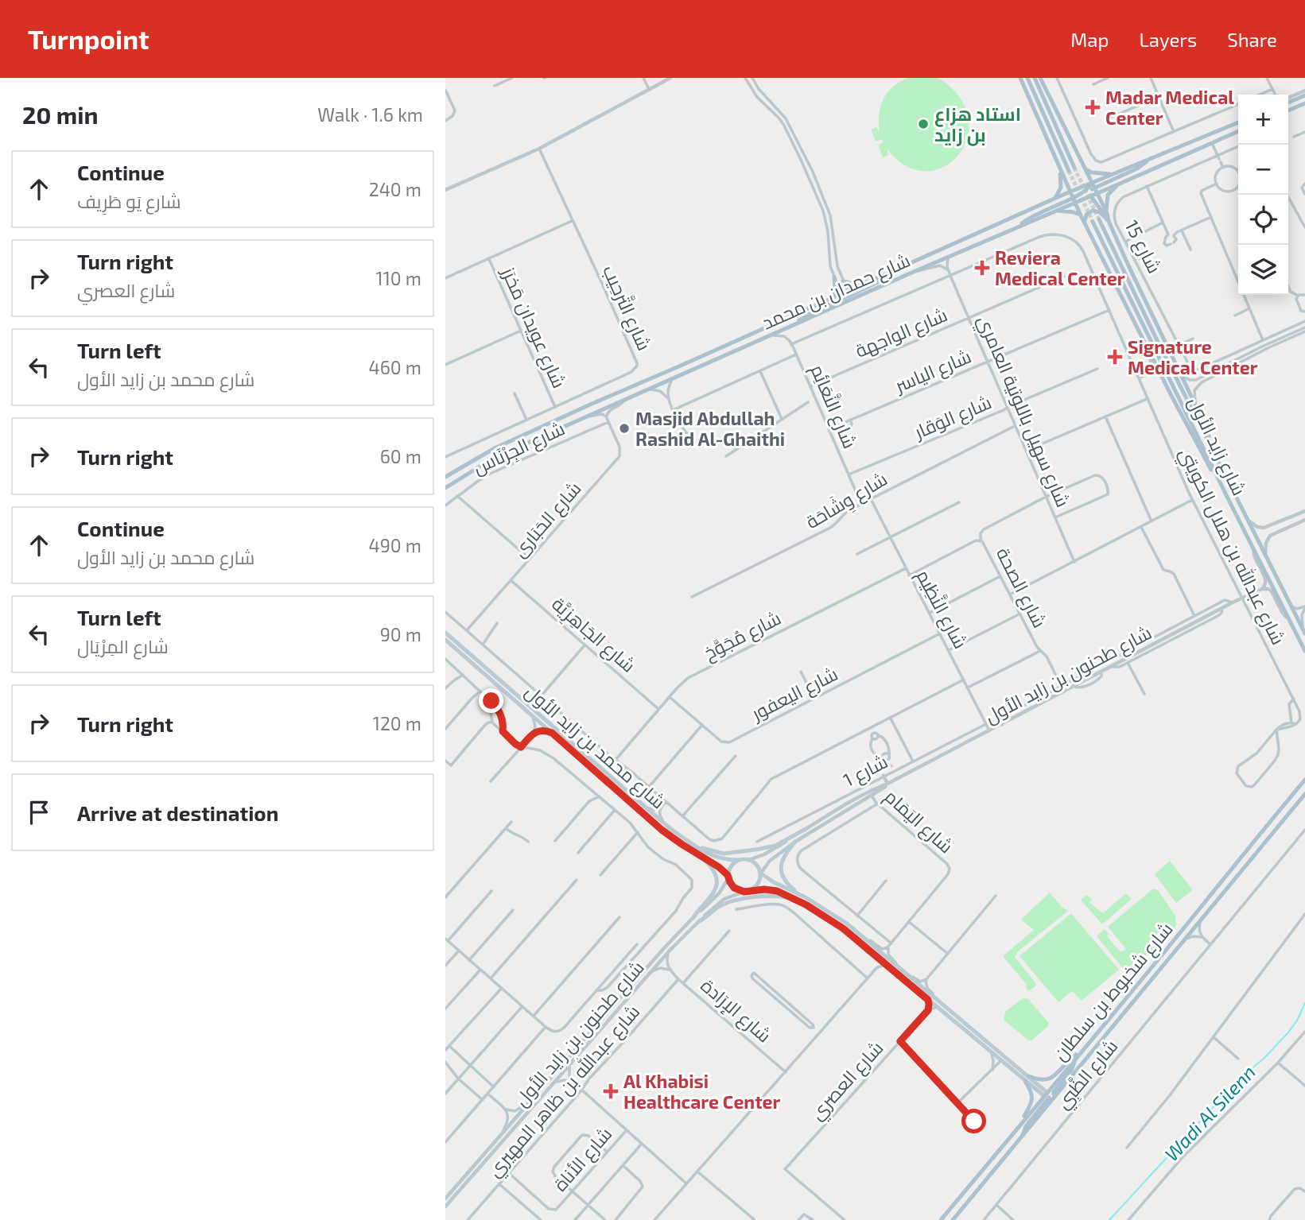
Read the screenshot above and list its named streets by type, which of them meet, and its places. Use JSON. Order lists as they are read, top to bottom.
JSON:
{
  "streets": {
    "main road": [
      "شارع حمدان بن محمد",
      "شارع زايد الأول",
      "شارع محمد بن زايد الأول",
      "شارع شخبوط بن سلطان"
    ],
    "street": [
      "شارع 15",
      "شارع التَّرحِيب",
      "شارع عويدان مَخرَز",
      "شارع الواجهة",
      "شارع الياسر",
      "شارع النَّعَائِم",
      "شارع سهيل باللوتية العامري",
      "شارع الوَقار",
      "شارع الجِرْنَاس",
      "شارع وِشَاحَة",
      "شارع الحَبَارى",
      "شارع عبدالله بن هلال الكويتي",
      "شارع الصحة",
      "شارع النَّظِيم",
      "شارع الجَاهِزِيَّة",
      "شارع مُجَوَّخ",
      "شارع طحنون بن زايد الأول",
      "شارع اليعفور",
      "شارع 1",
      "شارع اليَمَام",
      "شارع الإرَادة",
      "شارع الظَّبِي",
      "شارع العصري",
      "شارع عبدالله بن ظاهر المهيري",
      "شارع الأناة"
    ]
  },
  "crossings": [
    ["شارع حمدان بن محمد", "شارع سهيل باللوتية العامري"],
    ["شارع التَّرحِيب", "شارع عويدان مَخرَز"],
    ["شارع الواجهة", "شارع النَّعَائِم"],
    ["شارع الواجهة", "شارع سهيل باللوتية العامري"],
    ["شارع الياسر", "شارع النَّعَائِم"],
    ["شارع الياسر", "شارع سهيل باللوتية العامري"],
    ["شارع الياسر", "شارع عبدالله بن هلال الكويتي"],
    ["شارع النَّعَائِم", "شارع الوَقار"],
    ["شارع النَّعَائِم", "شارع وِشَاحَة"],
    ["شارع النَّعَائِم", "شارع عبدالله بن هلال الكويتي"],
    ["شارع سهيل باللوتية العامري", "شارع الوَقار"],
    ["شارع سهيل باللوتية العامري", "شارع وِشَاحَة"],
    ["شارع سهيل باللوتية العامري", "شارع عبدالله بن هلال الكويتي"],
    ["شارع الجِرْنَاس", "شارع الحَبَارى"],
    ["شارع وِشَاحَة", "شارع النَّظِيم"],
    ["شارع الحَبَارى", "شارع الجَاهِزِيَّة"],
    ["شارع عبدالله بن هلال الكويتي", "شارع طحنون بن زايد الأول"],
    ["شارع الصحة", "شارع النَّظِيم"],
    ["شارع النَّظِيم", "شارع مُجَوَّخ"],
    ["شارع النَّظِيم", "شارع طحنون بن زايد الأول"],
    ["شارع النَّظِيم", "شارع اليعفور"],
    ["شارع النَّظِيم", "شارع 1"],
    ["شارع الجَاهِزِيَّة", "شارع مُجَوَّخ"],
    ["شارع مُجَوَّخ", "شارع اليعفور"],
    ["شارع طحنون بن زايد الأول", "شارع محمد بن زايد الأول"],
    ["شارع طحنون بن زايد الأول", "شارع اليَمَام"],
    ["شارع الإرَادة", "شارع عبدالله بن ظاهر المهيري"],
    ["شارع عبدالله بن ظاهر المهيري", "شارع الأناة"]
  ],
  "water": ["Wadi Al Silenn"],
  "places": {
    "health": [
      "Madar Medical Center",
      "Reviera Medical Center",
      "Signature Medical Center",
      "Al Khabisi Healthcare Center"
    ],
    "other": ["استاد هزاع بن زايد", "Masjid Abdullah Rashid Al-Ghaithi"]
  },
  "page": {
    "header": "Turnpoint",
    "nav": ["Map", "Layers", "Share"],
    "heading": ["20 min", "Walk · 1.6 km"],
    "map_buttons": ["+", "−"],
    "list": [
      ["Continue", "شارع يَو طَرِيف", "240 m"],
      ["Turn right", "شارع العصري", "110 m"],
      ["Turn left", "شارع محمد بن زايد الأول", "460 m"],
      ["Turn right", "60 m"],
      ["Continue", "شارع محمد بن زايد الأول", "490 m"],
      ["Turn left", "شارع المِرْيَال", "90 m"],
      ["Turn right", "120 m"],
      "Arrive at destination"
    ]
  }
}
